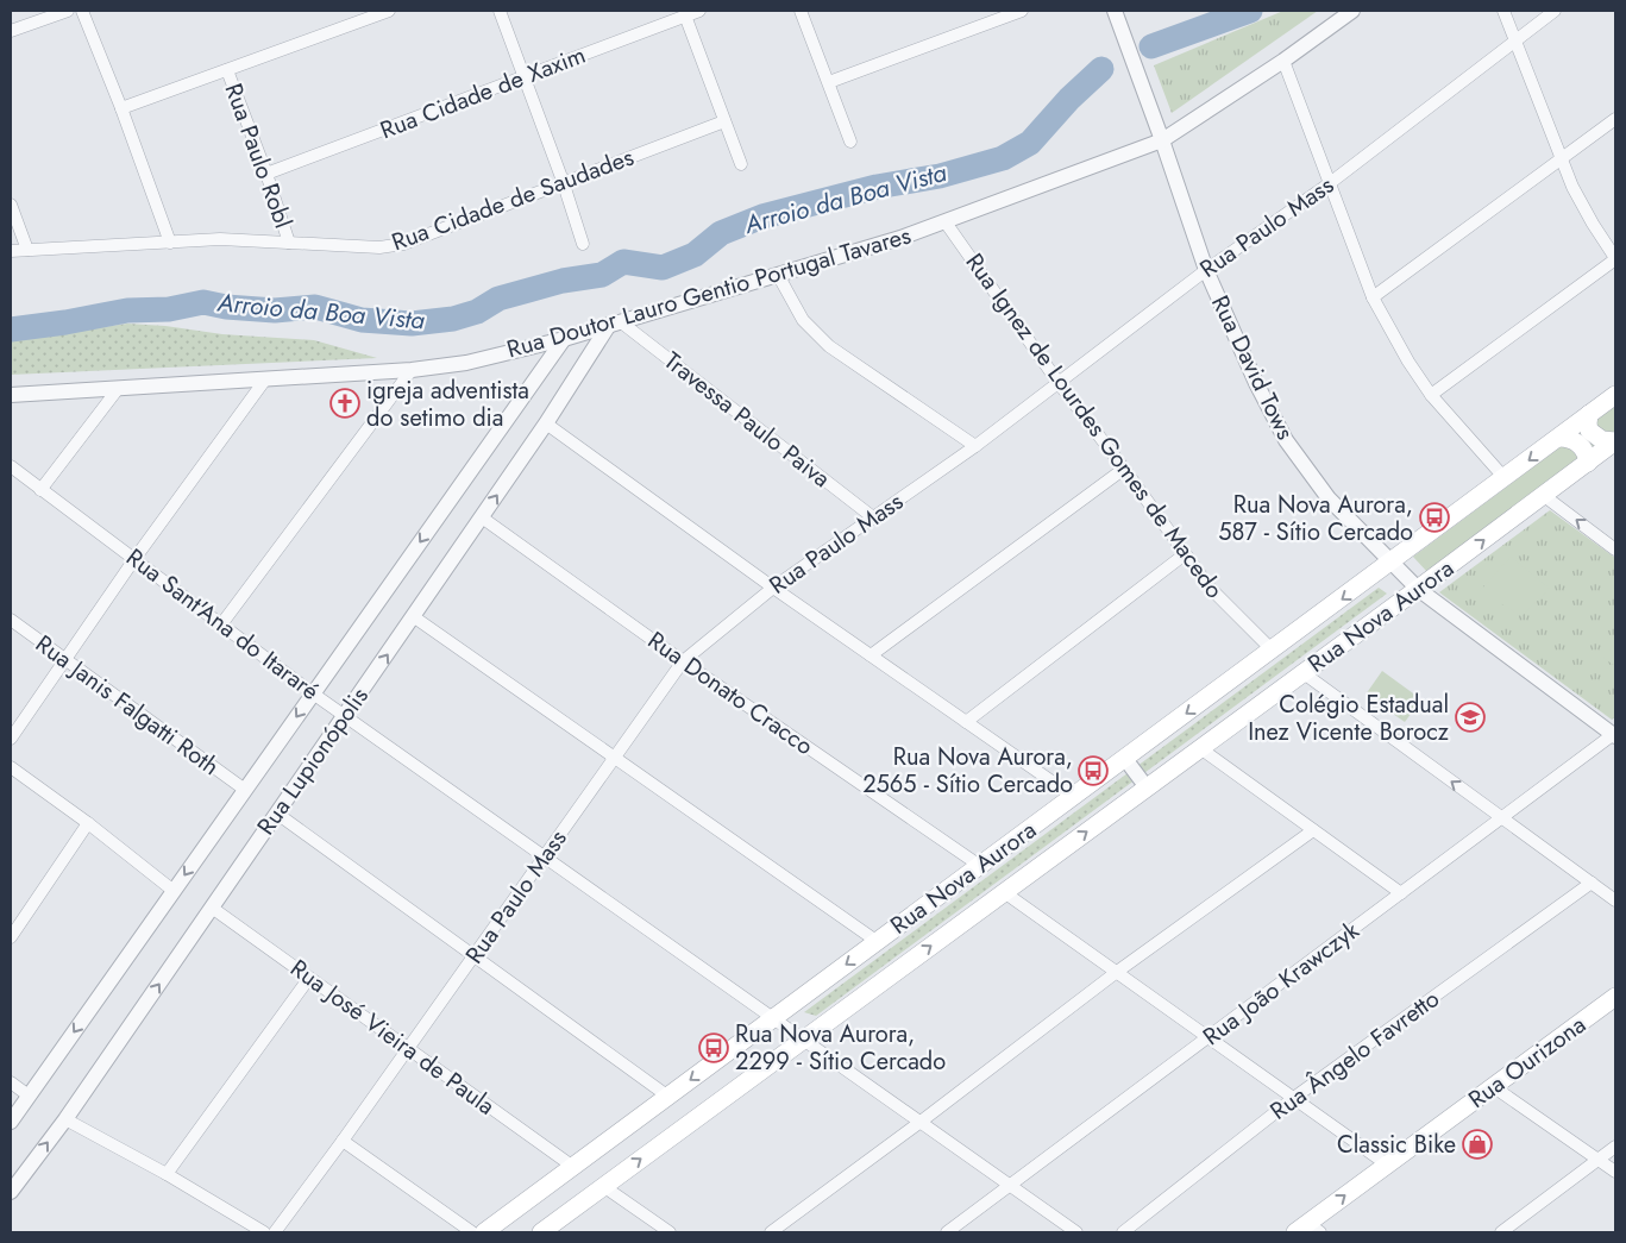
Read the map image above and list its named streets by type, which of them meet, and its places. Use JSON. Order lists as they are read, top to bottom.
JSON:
{
  "streets": {
    "main road": ["Rua Nova Aurora", "Rua Ourizona"],
    "street": [
      "Rua Cidade de Xaxim",
      "Rua Paulo Robl",
      "Rua Cidade de Saudades",
      "Rua Paulo Mass",
      "Rua Doutor Lauro Gentio Portugal Tavares",
      "Rua David Tows",
      "Travessa Paulo Paiva",
      "Rua Ignez de Lourdes Gomes de Macedo",
      "Rua Sant'Ana do Itararé",
      "Rua Donato Cracco",
      "Rua Janis Falgatti Roth",
      "Rua Lupionópolis",
      "Rua João Krawczyk",
      "Rua José Vieira de Paula",
      "Rua Ângelo Favretto"
    ]
  },
  "crossings": [
    ["Rua Cidade de Xaxim", "Rua Paulo Robl"],
    ["Rua Paulo Robl", "Rua Cidade de Saudades"],
    ["Rua Paulo Mass", "Rua David Tows"],
    ["Rua Paulo Mass", "Travessa Paulo Paiva"],
    ["Rua Paulo Mass", "Rua Ignez de Lourdes Gomes de Macedo"],
    ["Rua Paulo Mass", "Rua Sant'Ana do Itararé"],
    ["Rua Paulo Mass", "Rua Donato Cracco"],
    ["Rua Paulo Mass", "Rua José Vieira de Paula"],
    ["Rua Doutor Lauro Gentio Portugal Tavares", "Rua David Tows"],
    ["Rua Doutor Lauro Gentio Portugal Tavares", "Travessa Paulo Paiva"],
    ["Rua Doutor Lauro Gentio Portugal Tavares", "Rua Ignez de Lourdes Gomes de Macedo"],
    ["Rua Doutor Lauro Gentio Portugal Tavares", "Rua Lupionópolis"],
    ["Rua David Tows", "Rua Nova Aurora"],
    ["Rua David Tows", "Rua João Krawczyk"],
    ["Travessa Paulo Paiva", "Rua Lupionópolis"],
    ["Rua Ignez de Lourdes Gomes de Macedo", "Rua Nova Aurora"],
    ["Rua Nova Aurora", "Rua Sant'Ana do Itararé"],
    ["Rua Nova Aurora", "Rua Donato Cracco"],
    ["Rua Nova Aurora", "Rua José Vieira de Paula"],
    ["Rua Sant'Ana do Itararé", "Rua Lupionópolis"],
    ["Rua Sant'Ana do Itararé", "Rua João Krawczyk"],
    ["Rua Donato Cracco", "Rua Lupionópolis"],
    ["Rua Janis Falgatti Roth", "Rua Lupionópolis"],
    ["Rua Lupionópolis", "Rua José Vieira de Paula"]
  ],
  "water": ["Arroio da Boa Vista"],
  "places": {
    "church": ["igreja adventista do setimo dia"],
    "bus stop": ["Rua Nova Aurora, 587 - Sítio Cercado", "Rua Nova Aurora, 2565 - Sítio Cercado", "Rua Nova Aurora, 2299 - Sítio Cercado"],
    "school or university": ["Colégio Estadual Inez Vicente Borocz"],
    "shop": ["Classic Bike"]
  }
}
